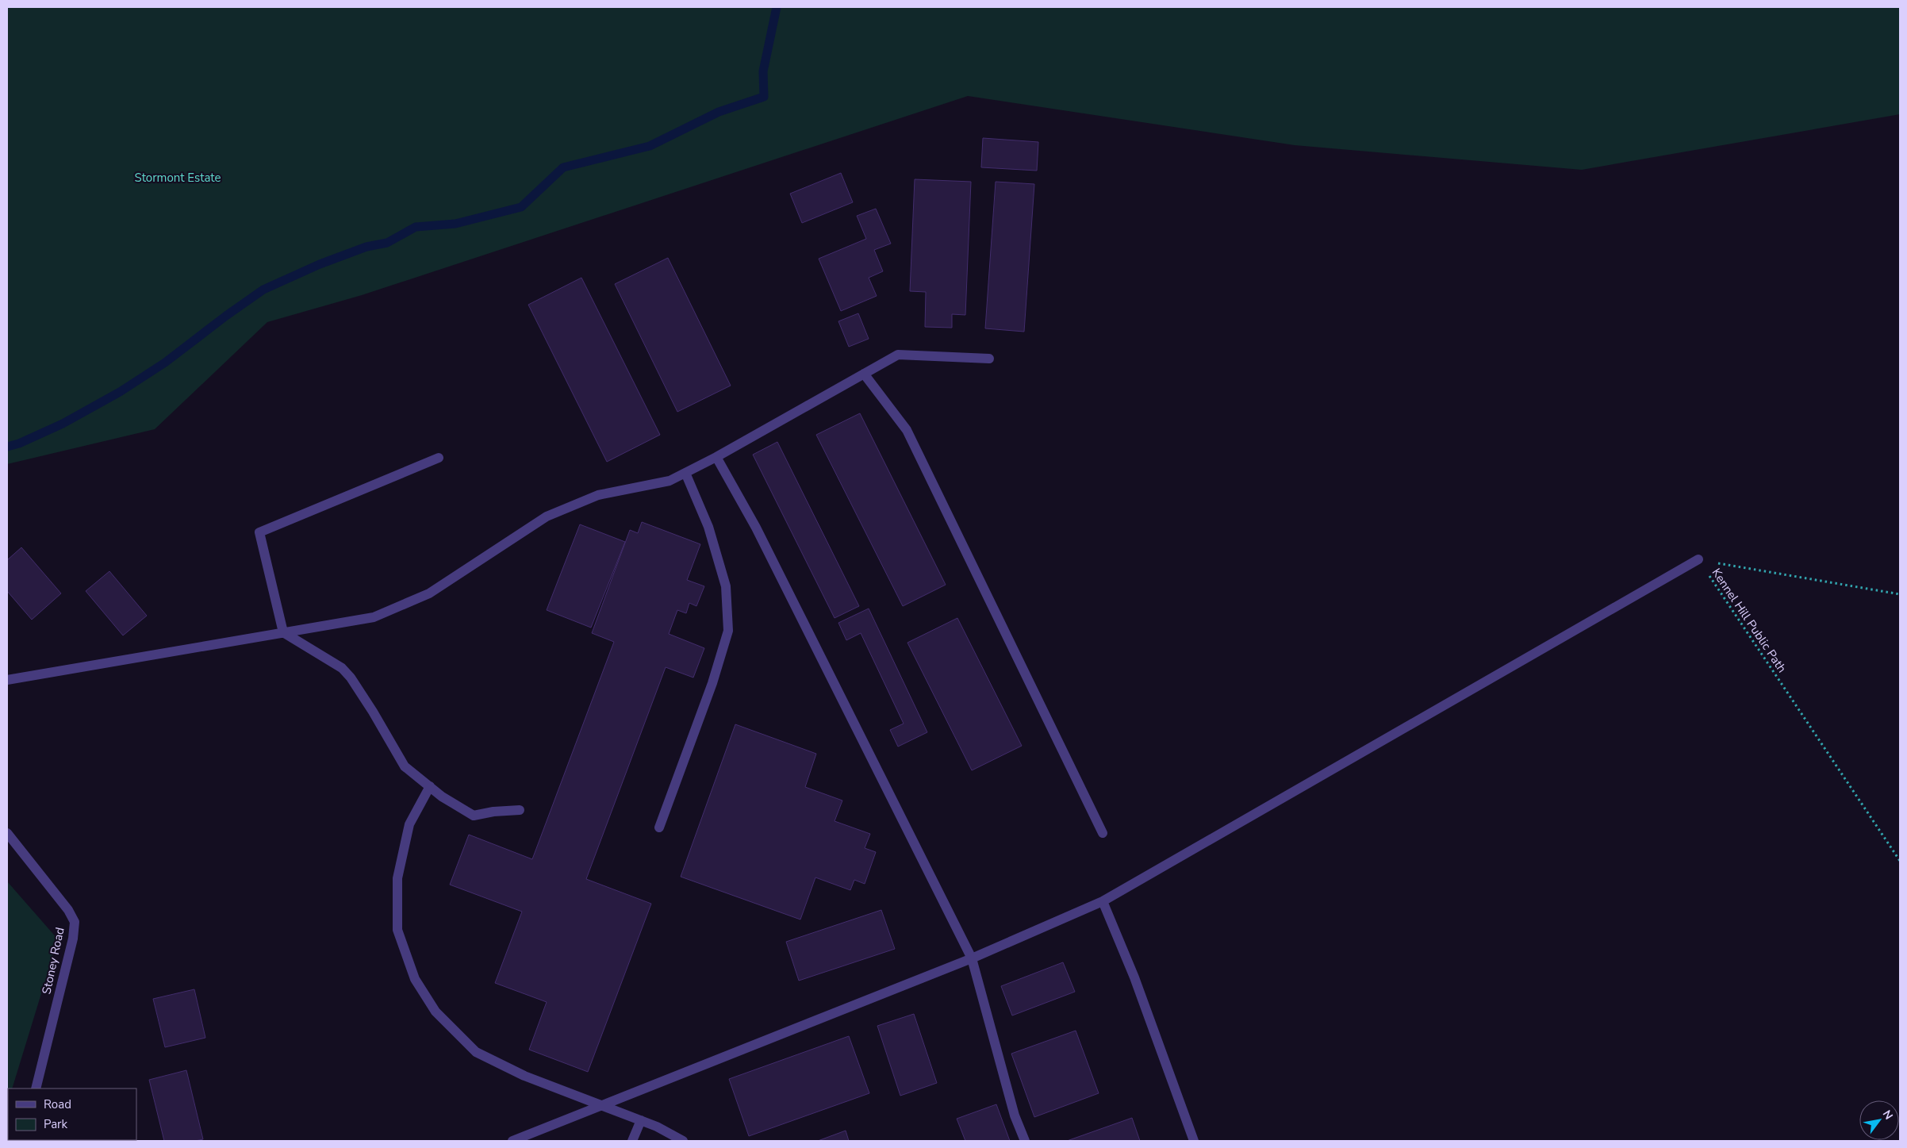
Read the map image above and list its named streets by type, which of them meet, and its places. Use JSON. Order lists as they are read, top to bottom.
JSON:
{
  "streets": {
    "street": ["Stoney Road"],
    "path": ["Kennel Hill Public Path"]
  },
  "parks": ["Stormont Estate"],
  "legend": ["Road", "Park"],
  "north": "top right"
}
